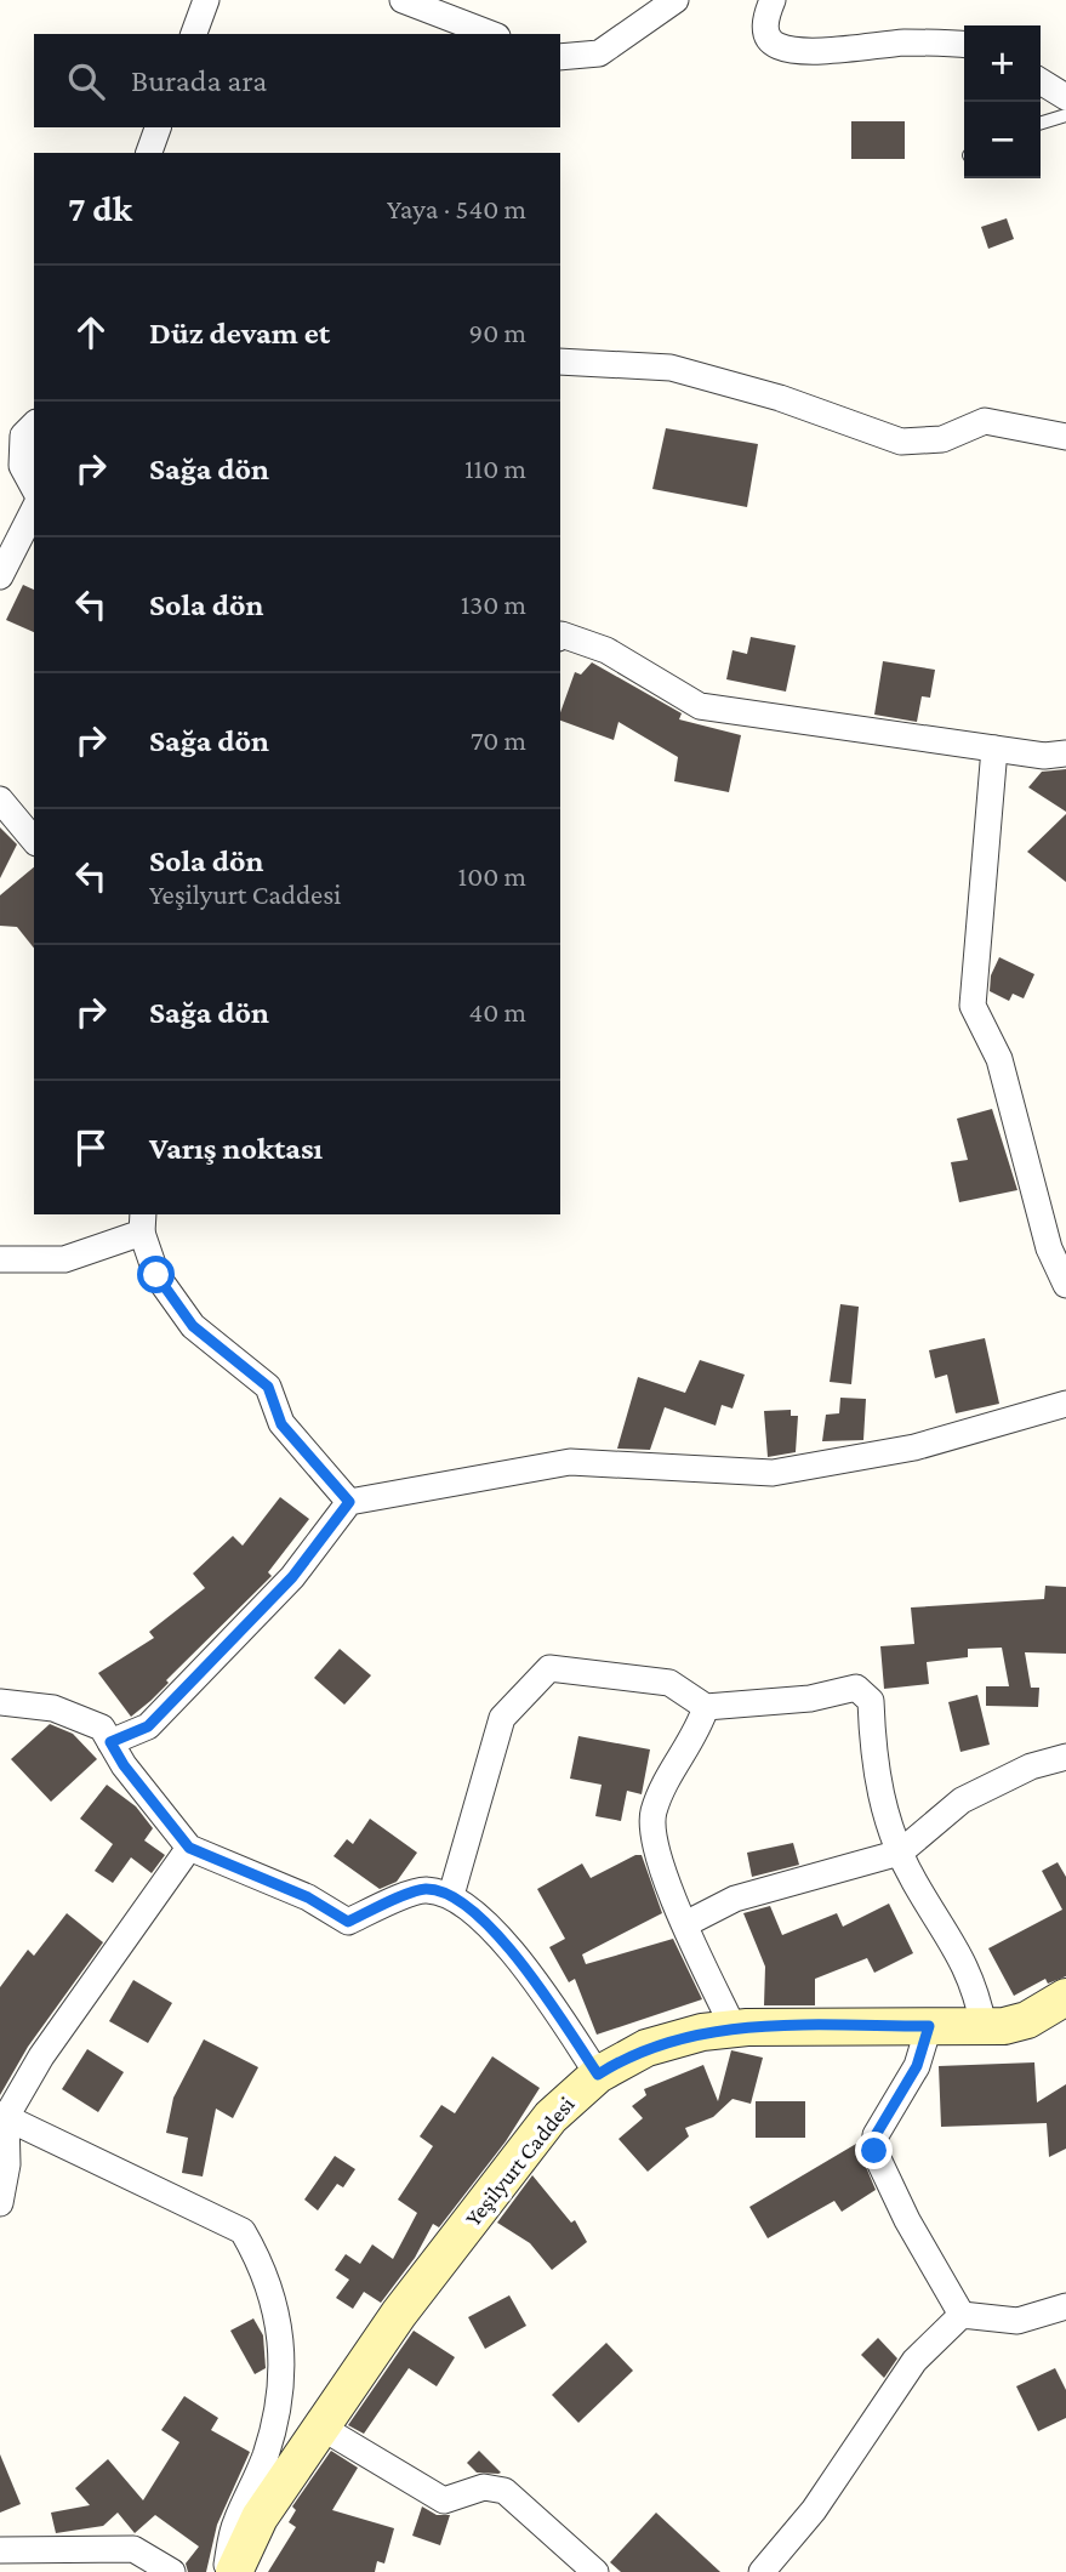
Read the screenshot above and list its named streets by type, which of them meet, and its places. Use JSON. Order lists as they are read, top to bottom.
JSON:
{
  "streets": {
    "main road": ["Yeşilyurt Caddesi"]
  },
  "page": {
    "map_buttons": ["+", "−"],
    "search": "Burada ara",
    "heading": ["7 dk", "Yaya · 540 m"],
    "list": [
      ["Düz devam et", "90 m"],
      ["Sağa dön", "110 m"],
      ["Sola dön", "130 m"],
      ["Sağa dön", "70 m"],
      ["Sola dön", "Yeşilyurt Caddesi", "100 m"],
      ["Sağa dön", "40 m"],
      "Varış noktası"
    ]
  }
}
